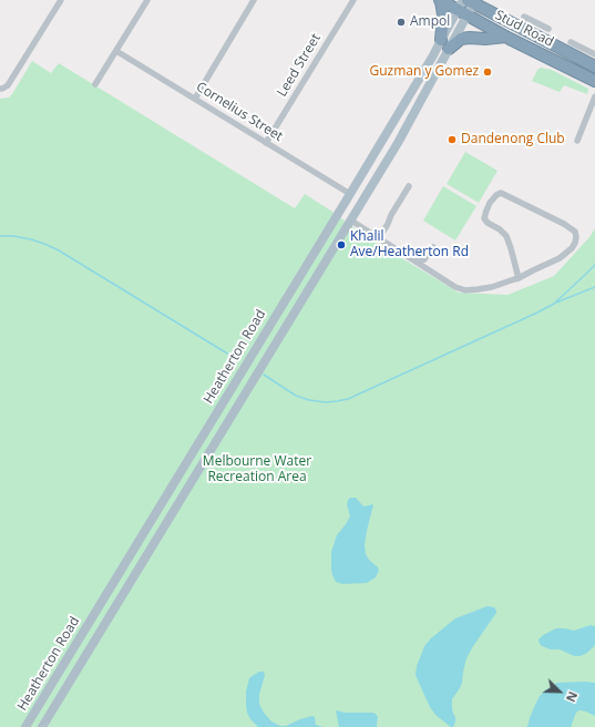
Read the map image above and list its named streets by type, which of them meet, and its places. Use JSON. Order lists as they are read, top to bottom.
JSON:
{
  "streets": {
    "highway": ["Stud Road"],
    "main road": ["Heatherton Road"],
    "street": ["Leed Street", "Cornelius Street"]
  },
  "crossings": [
    ["Stud Road", "Heatherton Road"],
    ["Leed Street", "Cornelius Street"],
    ["Cornelius Street", "Heatherton Road"]
  ],
  "parks": ["Melbourne Water Recreation Area"],
  "places": [
    "Ampol",
    "Guzman y Gomez",
    "Dandenong Club",
    "Khalil Ave/Heatherton Rd"
  ],
  "north": "bottom right"
}
